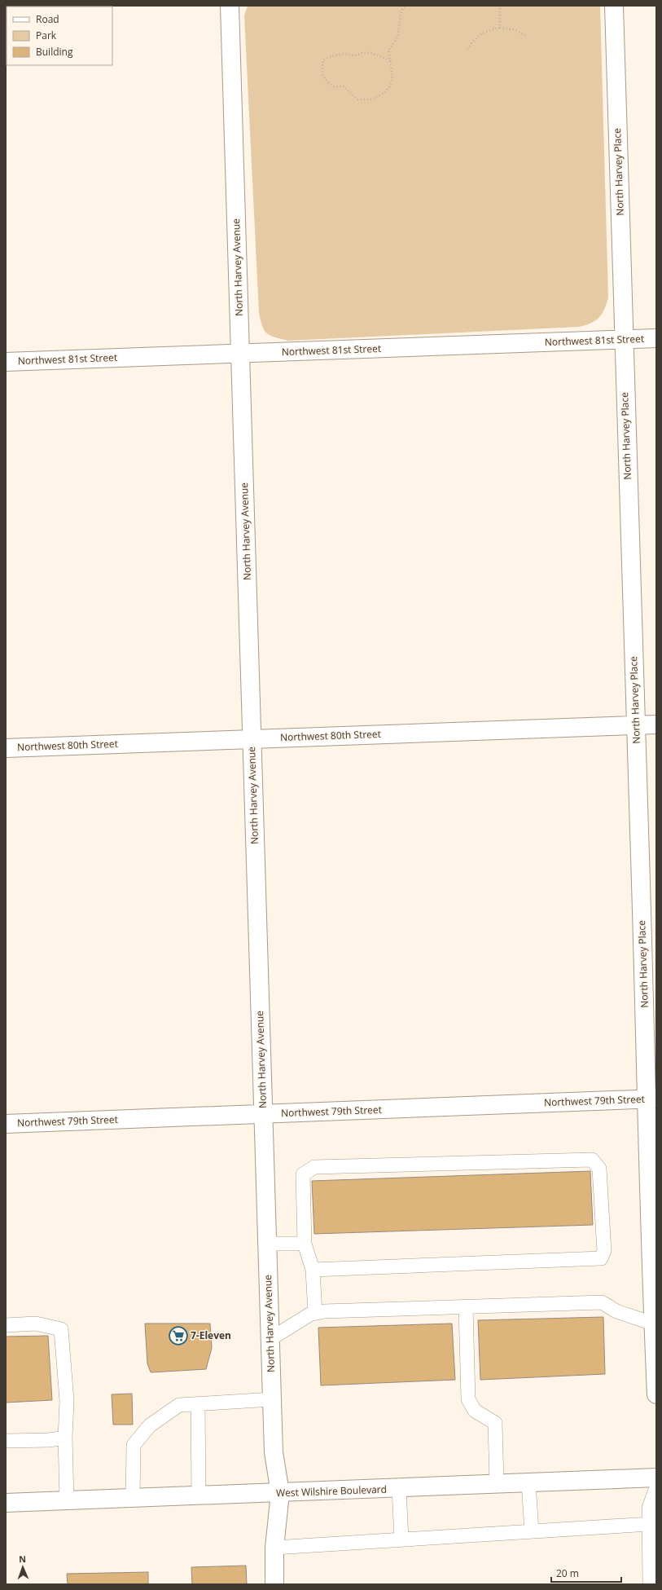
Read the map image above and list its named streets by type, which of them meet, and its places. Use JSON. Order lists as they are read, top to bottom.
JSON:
{
  "streets": {
    "street": [
      "North Harvey Place",
      "North Harvey Avenue",
      "Northwest 81st Street",
      "Northwest 80th Street",
      "Northwest 79th Street",
      "West Wilshire Boulevard"
    ]
  },
  "crossings": [
    ["North Harvey Place", "Northwest 81st Street"],
    ["North Harvey Place", "Northwest 80th Street"],
    ["North Harvey Place", "Northwest 79th Street"],
    ["North Harvey Avenue", "Northwest 81st Street"],
    ["North Harvey Avenue", "Northwest 80th Street"],
    ["North Harvey Avenue", "Northwest 79th Street"],
    ["North Harvey Avenue", "West Wilshire Boulevard"]
  ],
  "places": {
    "supermarket": ["7-Eleven"]
  },
  "legend": ["Road", "Park", "Building"],
  "scale_bar": "20 m",
  "north": "top"
}
